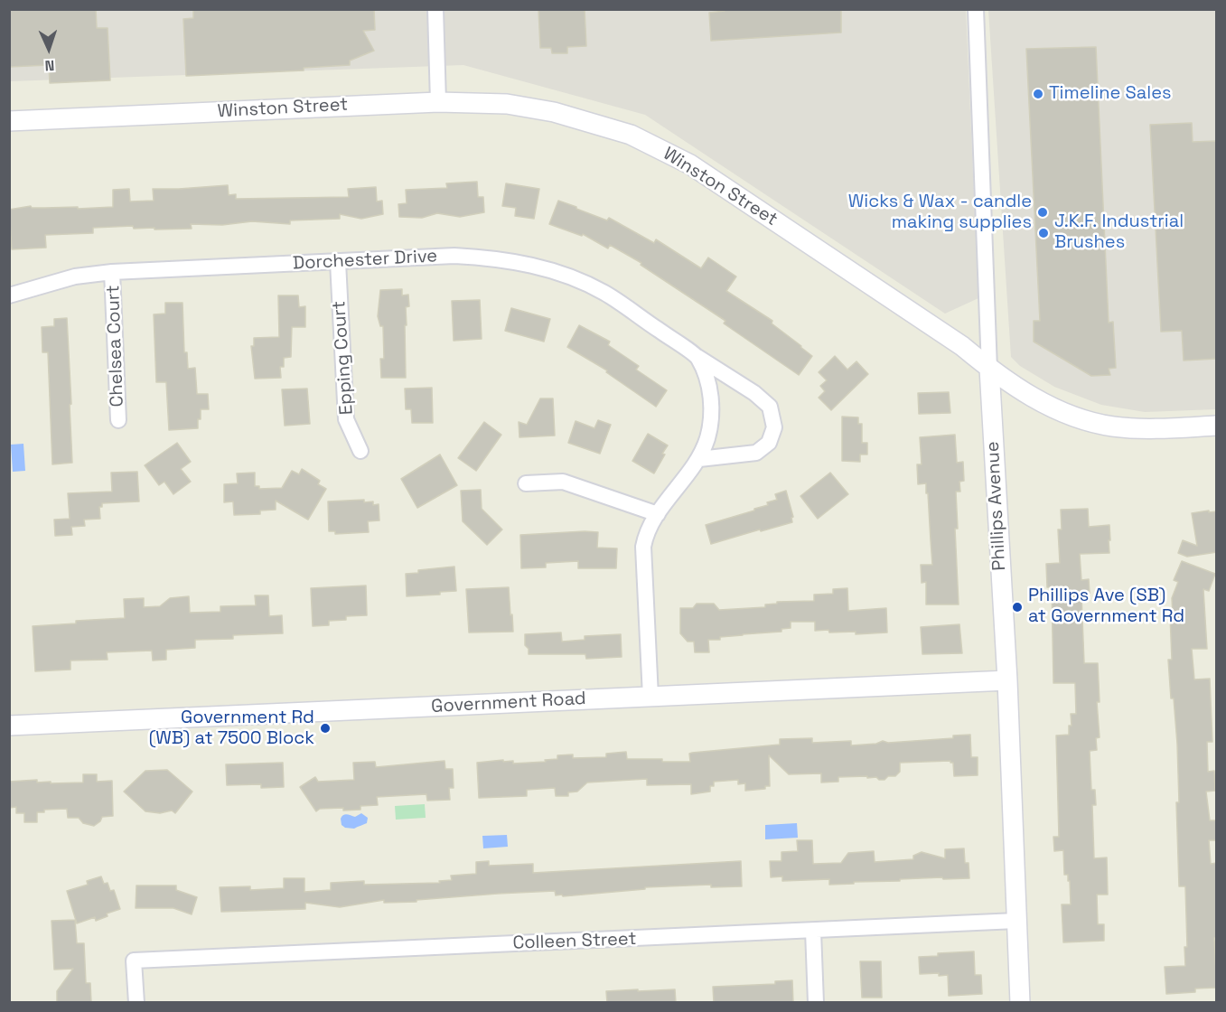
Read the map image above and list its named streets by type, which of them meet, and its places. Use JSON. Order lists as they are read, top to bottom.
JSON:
{
  "streets": {
    "street": [
      "Winston Street",
      "Dorchester Drive",
      "Chelsea Court",
      "Epping Court",
      "Phillips Avenue",
      "Government Road",
      "Colleen Street"
    ]
  },
  "crossings": [
    ["Winston Street", "Phillips Avenue"],
    ["Dorchester Drive", "Chelsea Court"],
    ["Dorchester Drive", "Epping Court"],
    ["Phillips Avenue", "Government Road"],
    ["Phillips Avenue", "Colleen Street"]
  ],
  "places": [
    "Timeline Sales",
    "Wicks & Wax - candle making supplies",
    "J.K.F. Industrial Brushes",
    "Phillips Ave (SB) at Government Rd",
    "Government Rd (WB) at 7500 Block"
  ],
  "north": "bottom"
}
